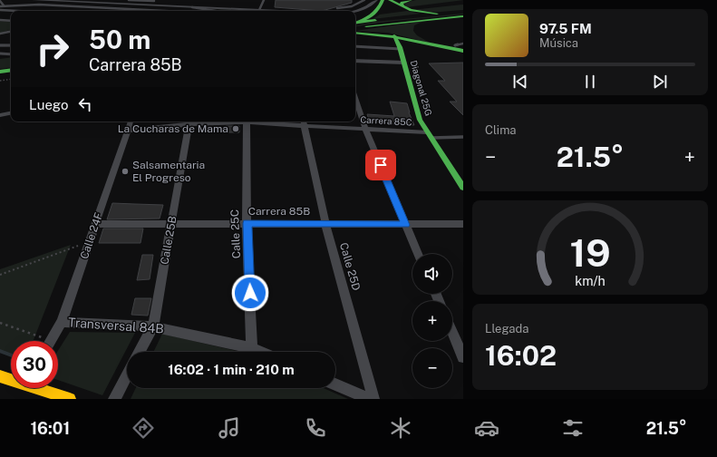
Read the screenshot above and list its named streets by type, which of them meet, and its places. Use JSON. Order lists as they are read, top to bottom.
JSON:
{
  "streets": {
    "main road": ["Diagonal 25G"],
    "street": [
      "Carrera 85C",
      "Carrera 85B",
      "Calle 25C",
      "Calle 24F",
      "Calle 25B",
      "Calle 25D",
      "Transversal 84B"
    ]
  },
  "crossings": [
    ["Diagonal 25G", "Carrera 85C"],
    ["Carrera 85C", "Calle 24F"],
    ["Carrera 85C", "Calle 25B"],
    ["Carrera 85C", "Calle 25D"],
    ["Carrera 85B", "Calle 25C"],
    ["Carrera 85B", "Calle 24F"],
    ["Carrera 85B", "Calle 25B"],
    ["Carrera 85B", "Calle 25D"],
    ["Calle 25C", "Transversal 84B"],
    ["Calle 24F", "Transversal 84B"],
    ["Calle 25B", "Transversal 84B"]
  ],
  "places": ["La Cucharas de Mama", "Salsamentaria El Progreso"],
  "page": {
    "turn": ["50 m", "Carrera 85B"],
    "song": ["97.5 FM", "Música"],
    "then": "Luego",
    "tile": [
      "Clima",
      ["Llegada", "16:02"]
    ],
    "heat": ["−", "21.5°", "+"],
    "map_buttons": ["+", "−"],
    "limit": "30",
    "trip": "16:02 · 1 min · 210 m",
    "tabs": ["16:01", "21.5°"],
    "gauge": ["19", "km/h"]
  }
}
